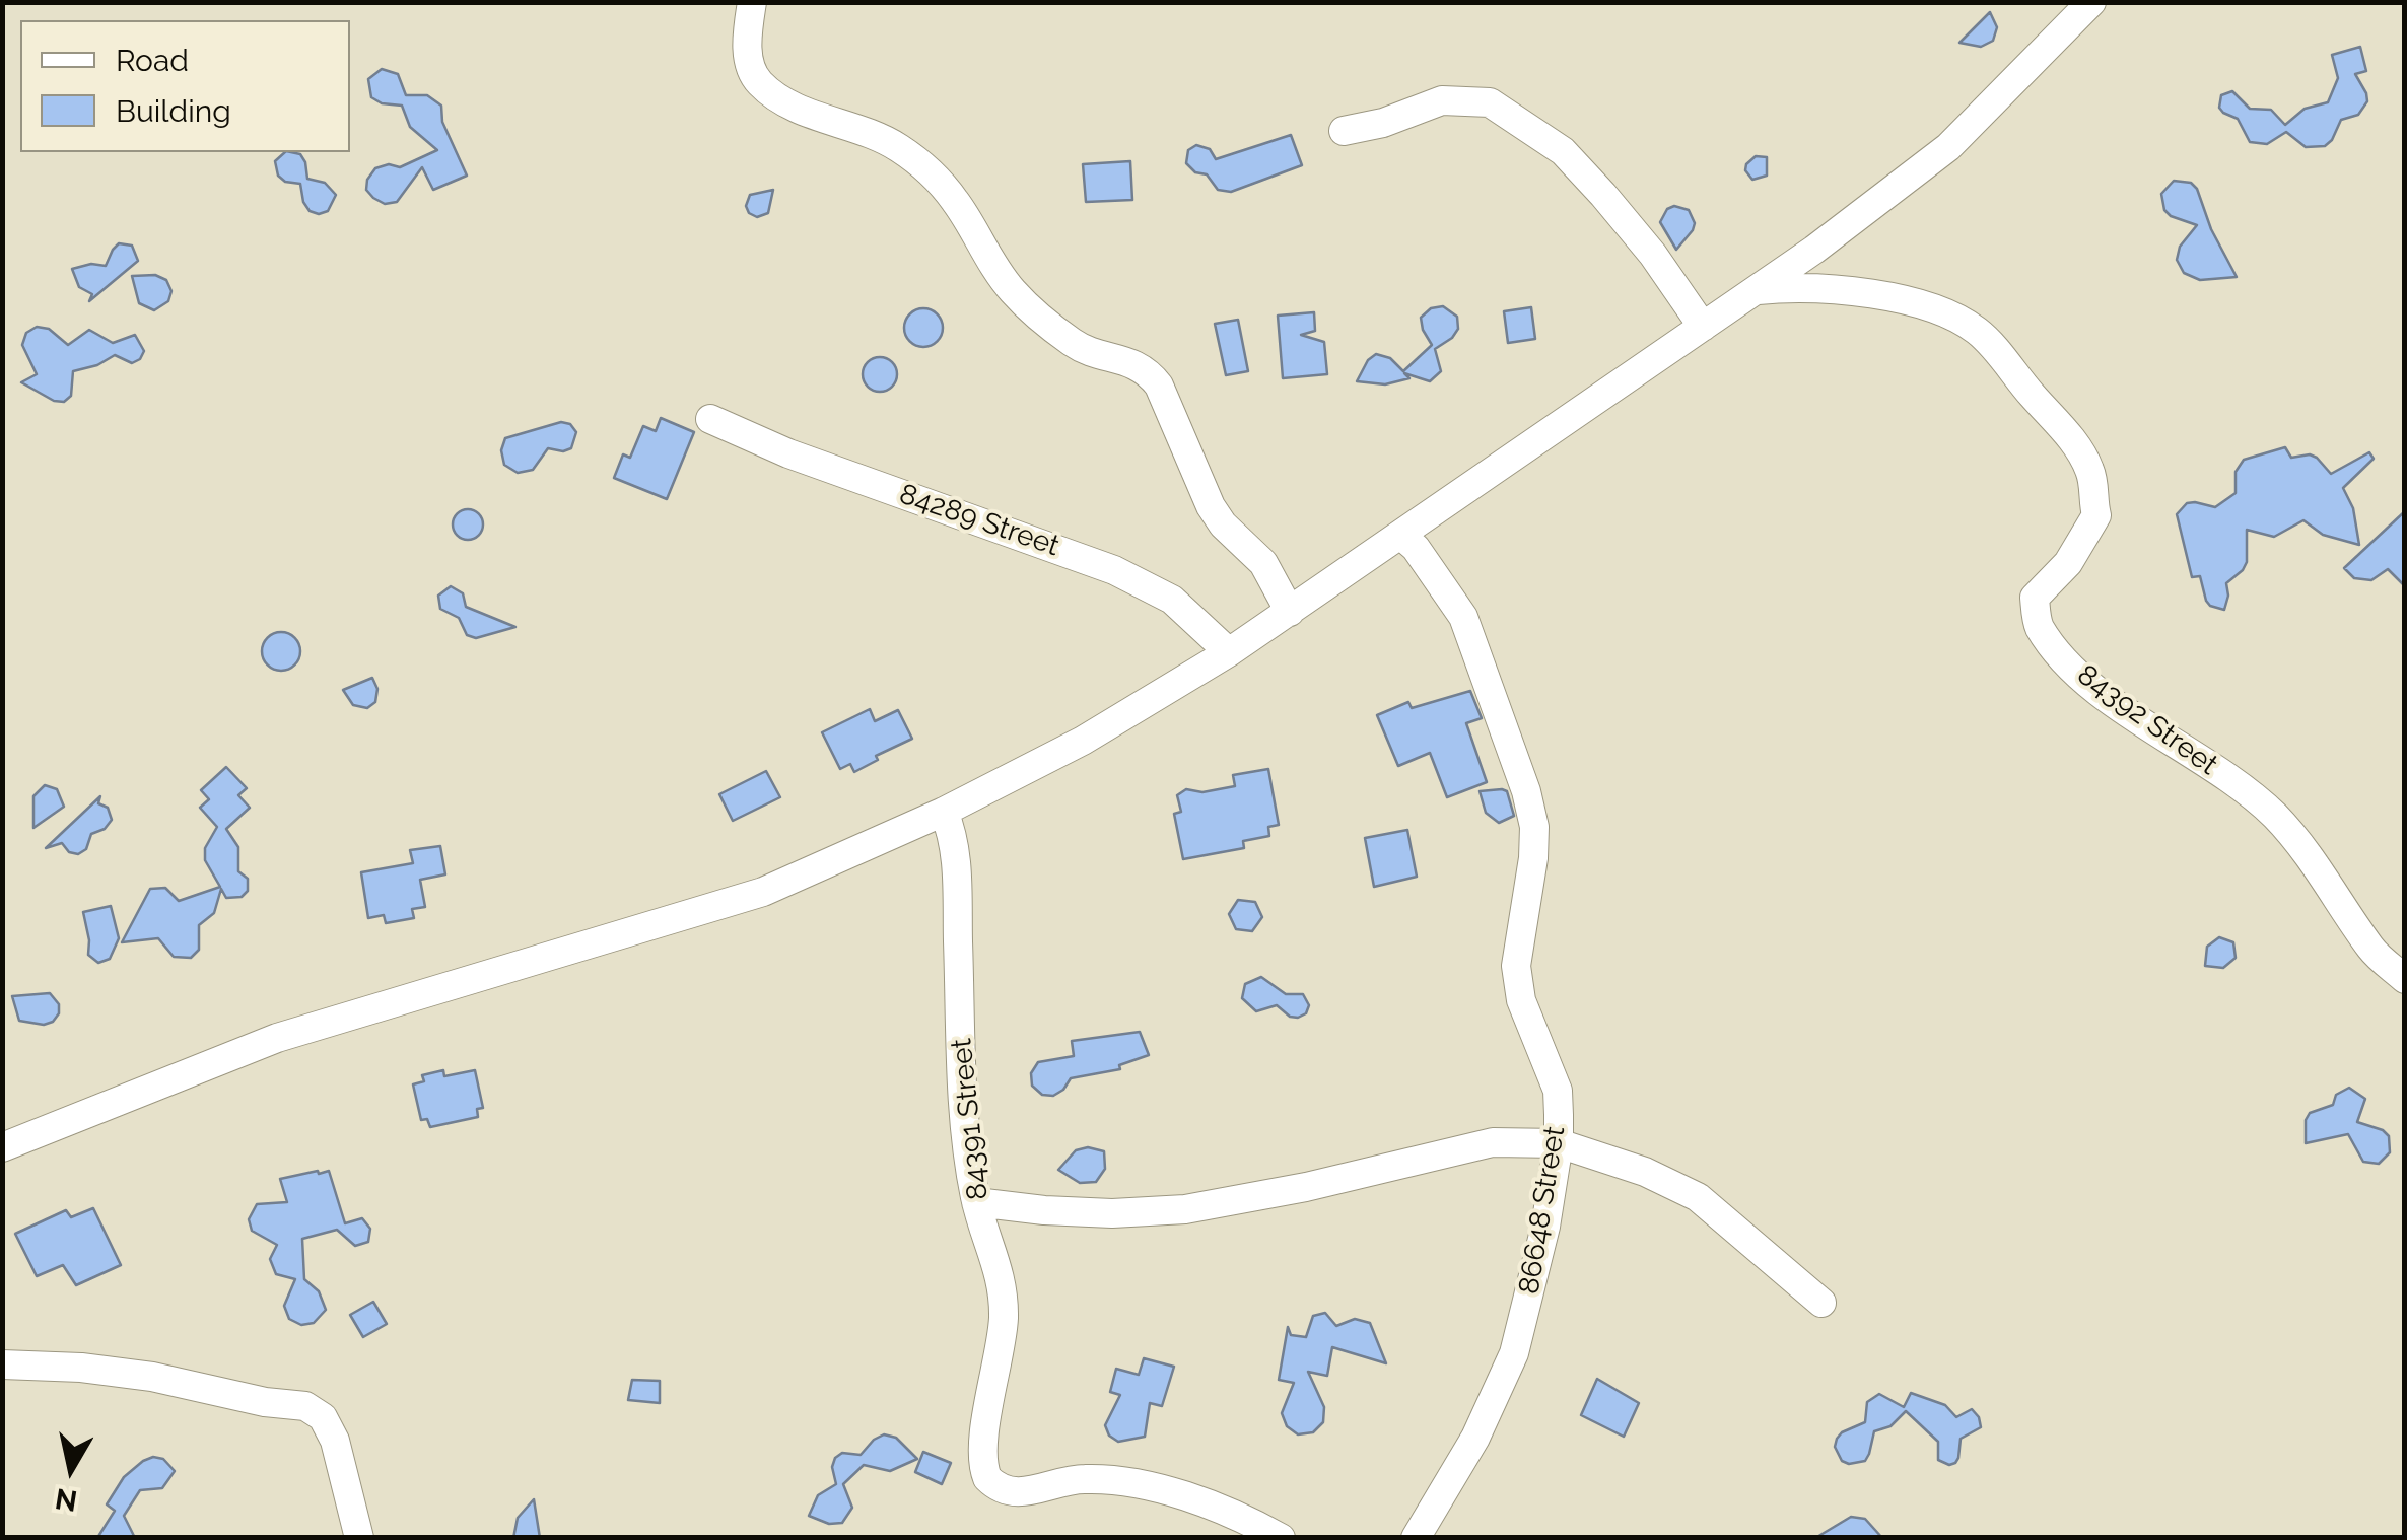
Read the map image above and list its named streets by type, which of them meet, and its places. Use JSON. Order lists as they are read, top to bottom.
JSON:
{
  "streets": {
    "street": [
      "84289 Street",
      "84392 Street",
      "84391 Street",
      "86648 Street"
    ]
  },
  "legend": ["Road", "Building"],
  "north": "bottom"
}
